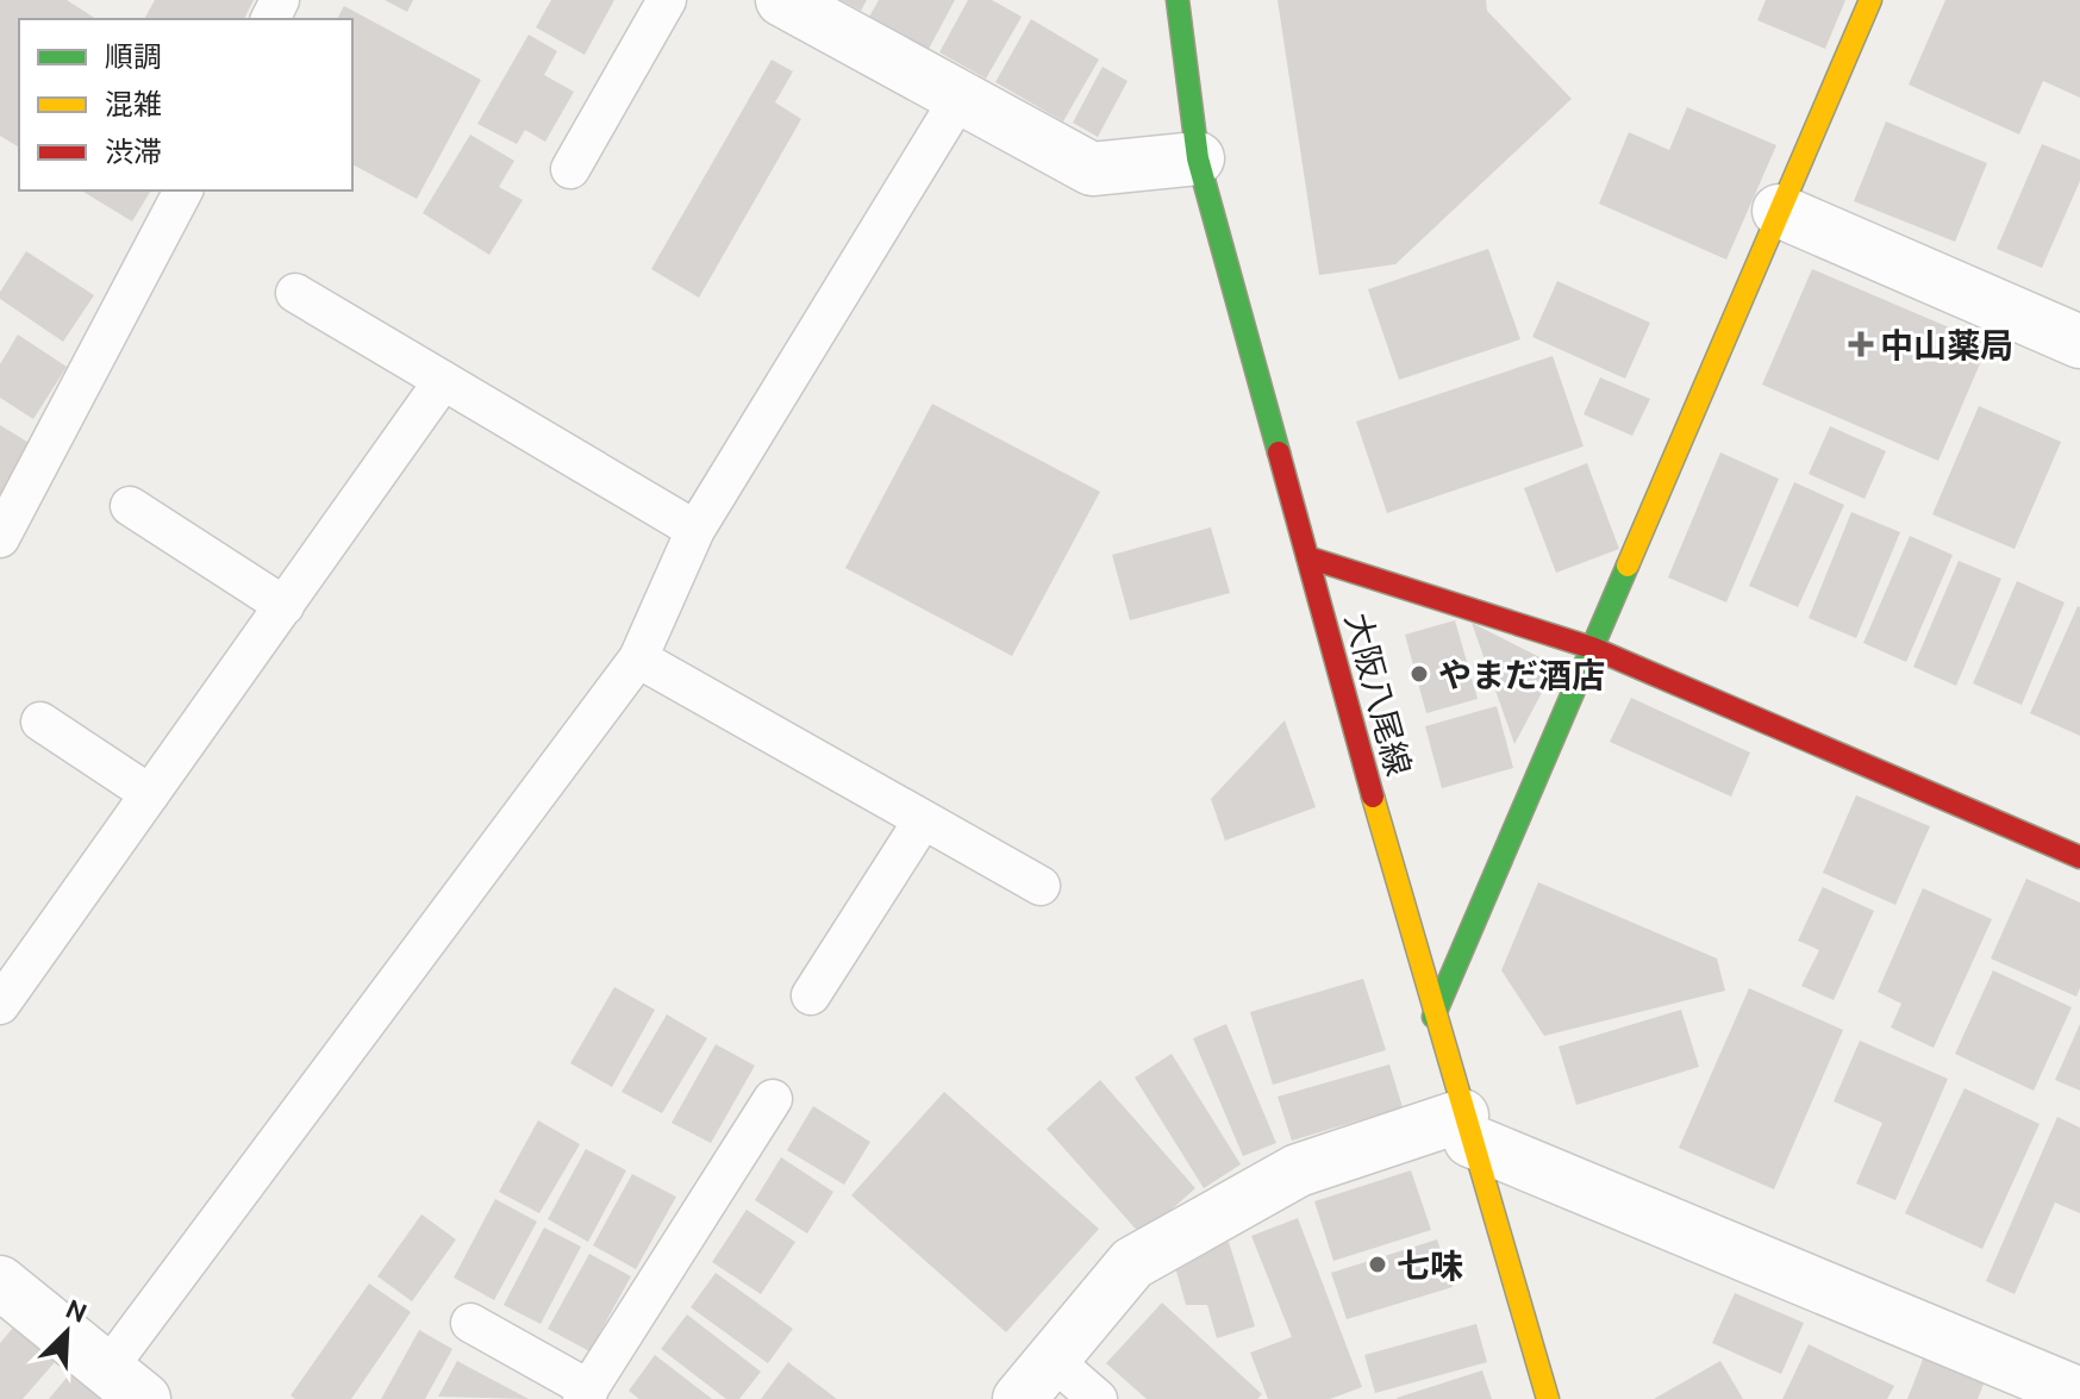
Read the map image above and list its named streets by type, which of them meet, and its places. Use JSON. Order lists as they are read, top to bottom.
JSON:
{
  "streets": {
    "street": ["大阪八尾線"]
  },
  "places": {
    "health": ["中山薬局"],
    "other": ["やまだ酒店", "七味"]
  },
  "legend": ["順調", "混雑", "渋滞"],
  "north": "top right"
}
